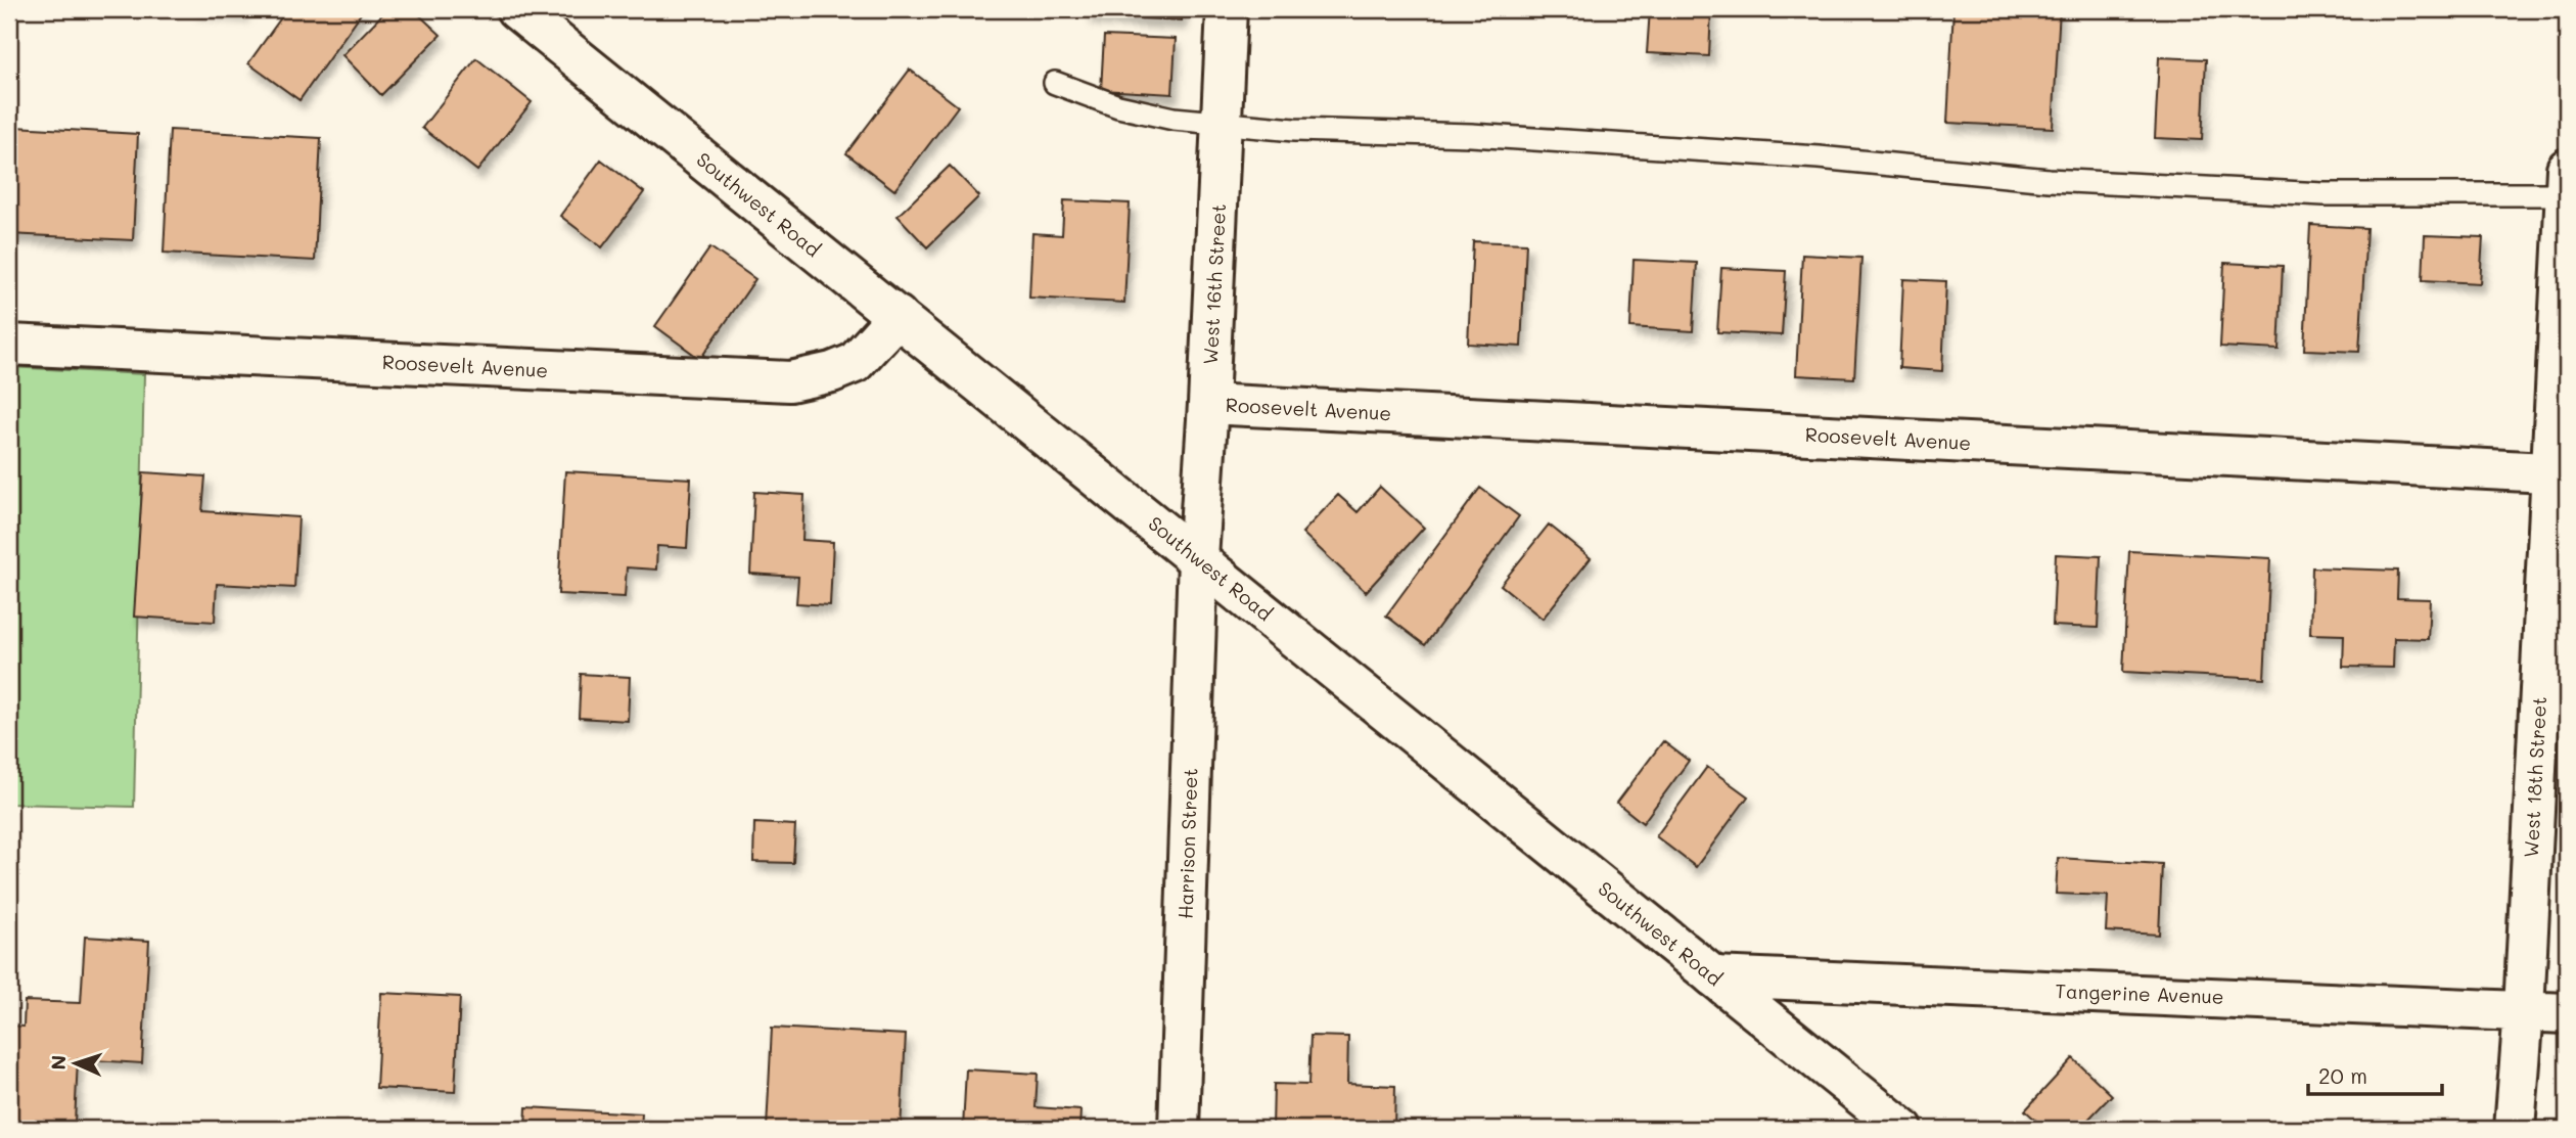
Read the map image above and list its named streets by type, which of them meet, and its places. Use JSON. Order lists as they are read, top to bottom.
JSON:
{
  "streets": {
    "street": [
      "Southwest Road",
      "West 16th Street",
      "Roosevelt Avenue",
      "West 18th Street",
      "Harrison Street",
      "Tangerine Avenue"
    ]
  },
  "crossings": [
    ["Southwest Road", "West 16th Street"],
    ["Southwest Road", "Roosevelt Avenue"],
    ["Southwest Road", "Harrison Street"],
    ["Southwest Road", "Tangerine Avenue"],
    ["West 16th Street", "Roosevelt Avenue"],
    ["West 16th Street", "Harrison Street"],
    ["Roosevelt Avenue", "West 18th Street"],
    ["West 18th Street", "Tangerine Avenue"]
  ],
  "scale_bar": "20 m",
  "north": "left"
}
